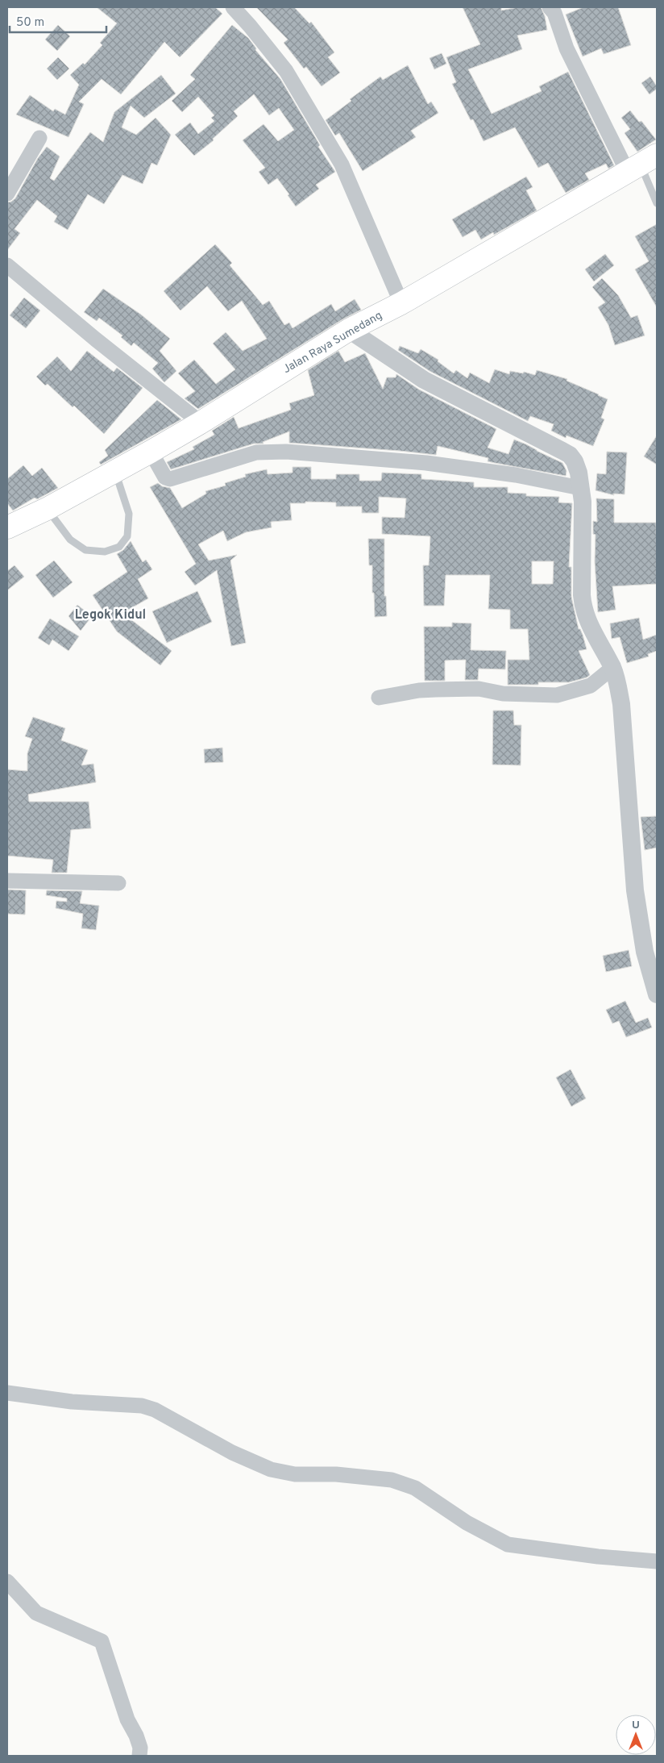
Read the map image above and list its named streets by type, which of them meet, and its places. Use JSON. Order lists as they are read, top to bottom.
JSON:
{
  "streets": {
    "highway": ["Jalan Raya Sumedang"]
  },
  "districts": ["Legok Kidul"],
  "scale_bar": "50 m",
  "north": "top"
}
